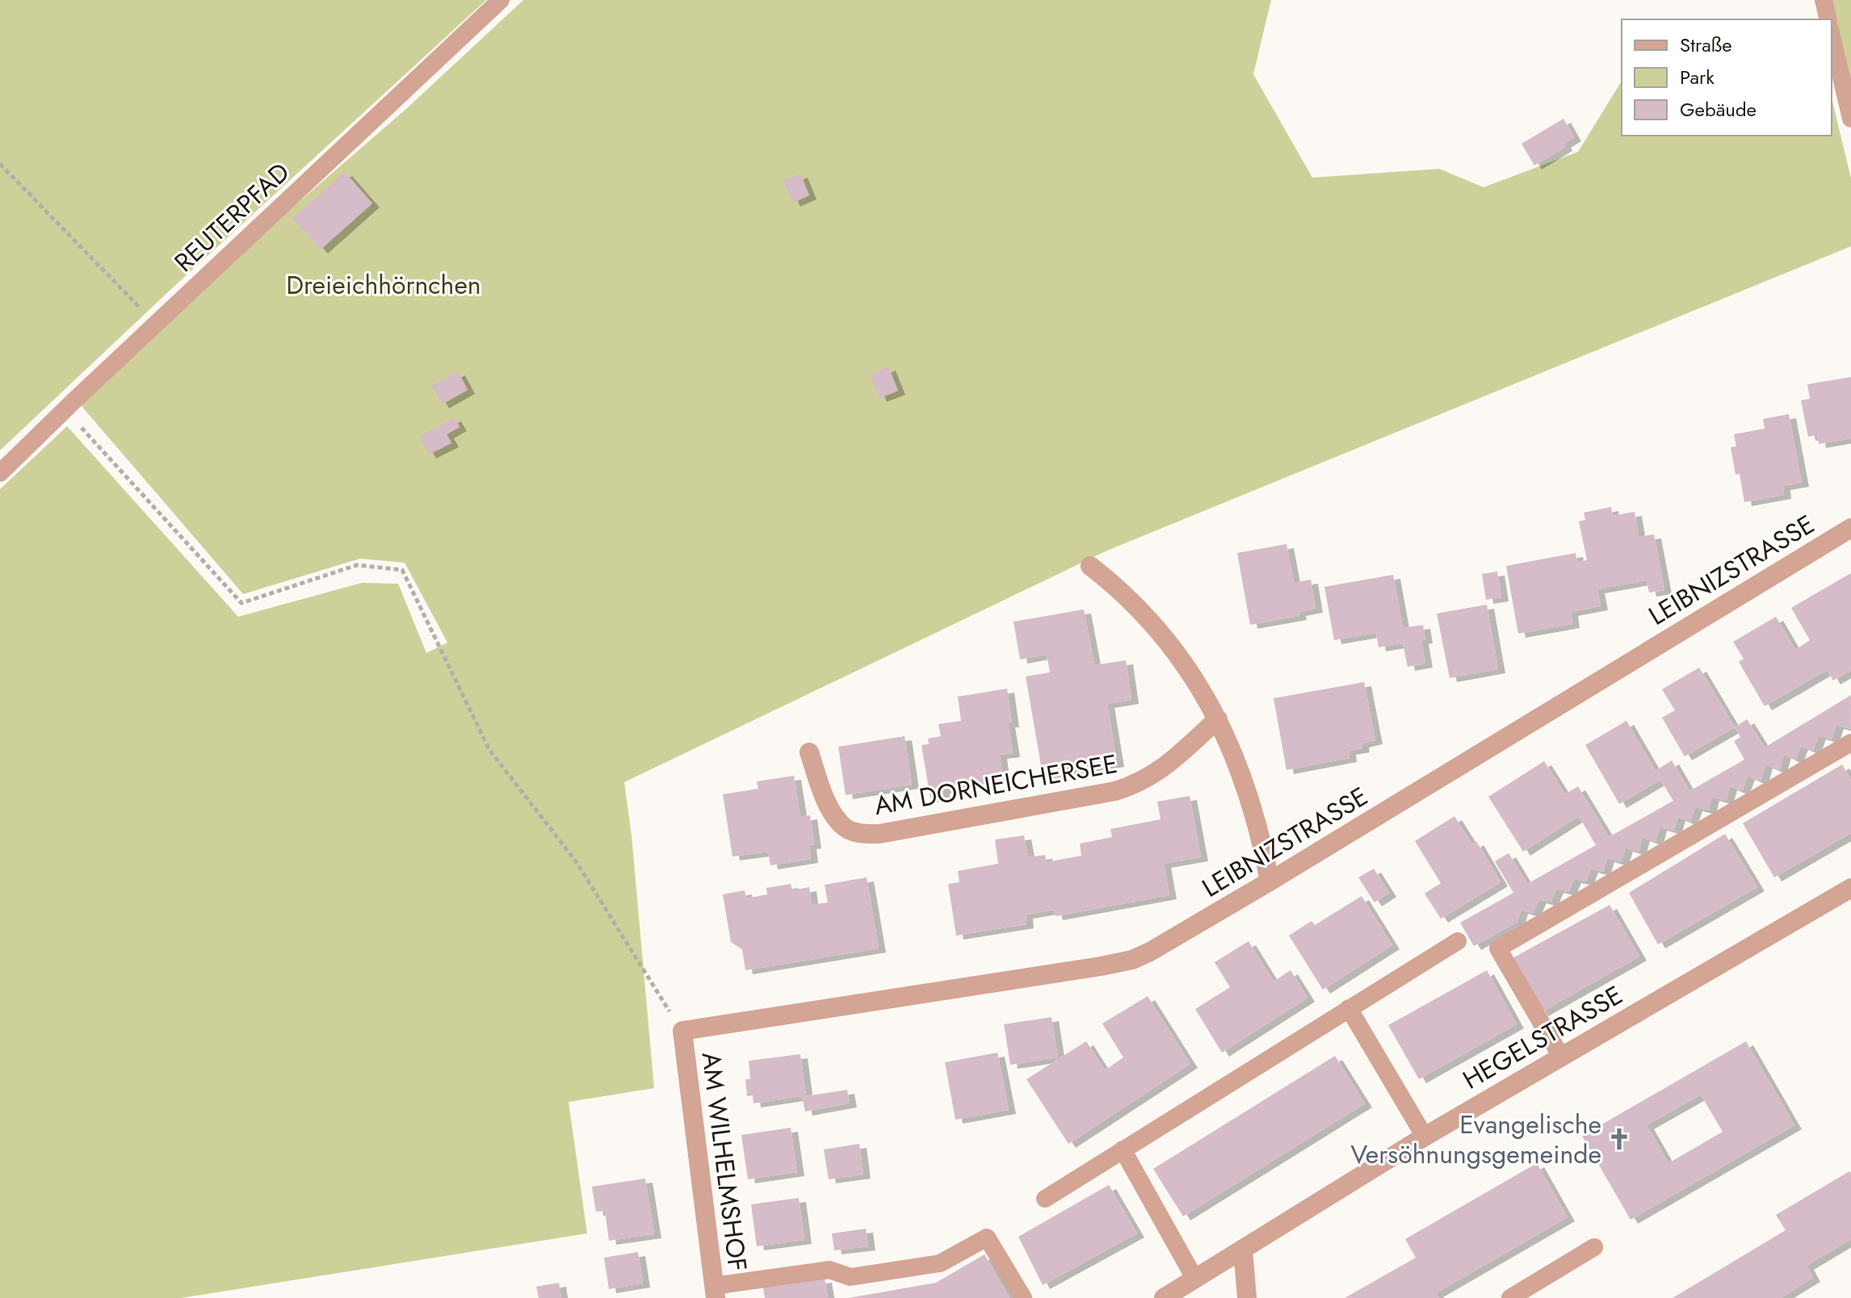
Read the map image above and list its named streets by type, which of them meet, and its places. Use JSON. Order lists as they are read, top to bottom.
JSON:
{
  "streets": {
    "street": [
      "LEIBNIZSTRASSE",
      "AM DORNEICHERSEE",
      "HEGELSTRASSE",
      "AM WILHELMSHOF"
    ],
    "lane": ["REUTERPFAD"]
  },
  "crossings": [
    ["LEIBNIZSTRASSE", "AM WILHELMSHOF"]
  ],
  "parks": ["Dreieichhörnchen"],
  "places": {
    "church": ["Evangelische Versöhnungsgemeinde"]
  },
  "legend": ["Straße", "Park", "Gebäude"]
}
